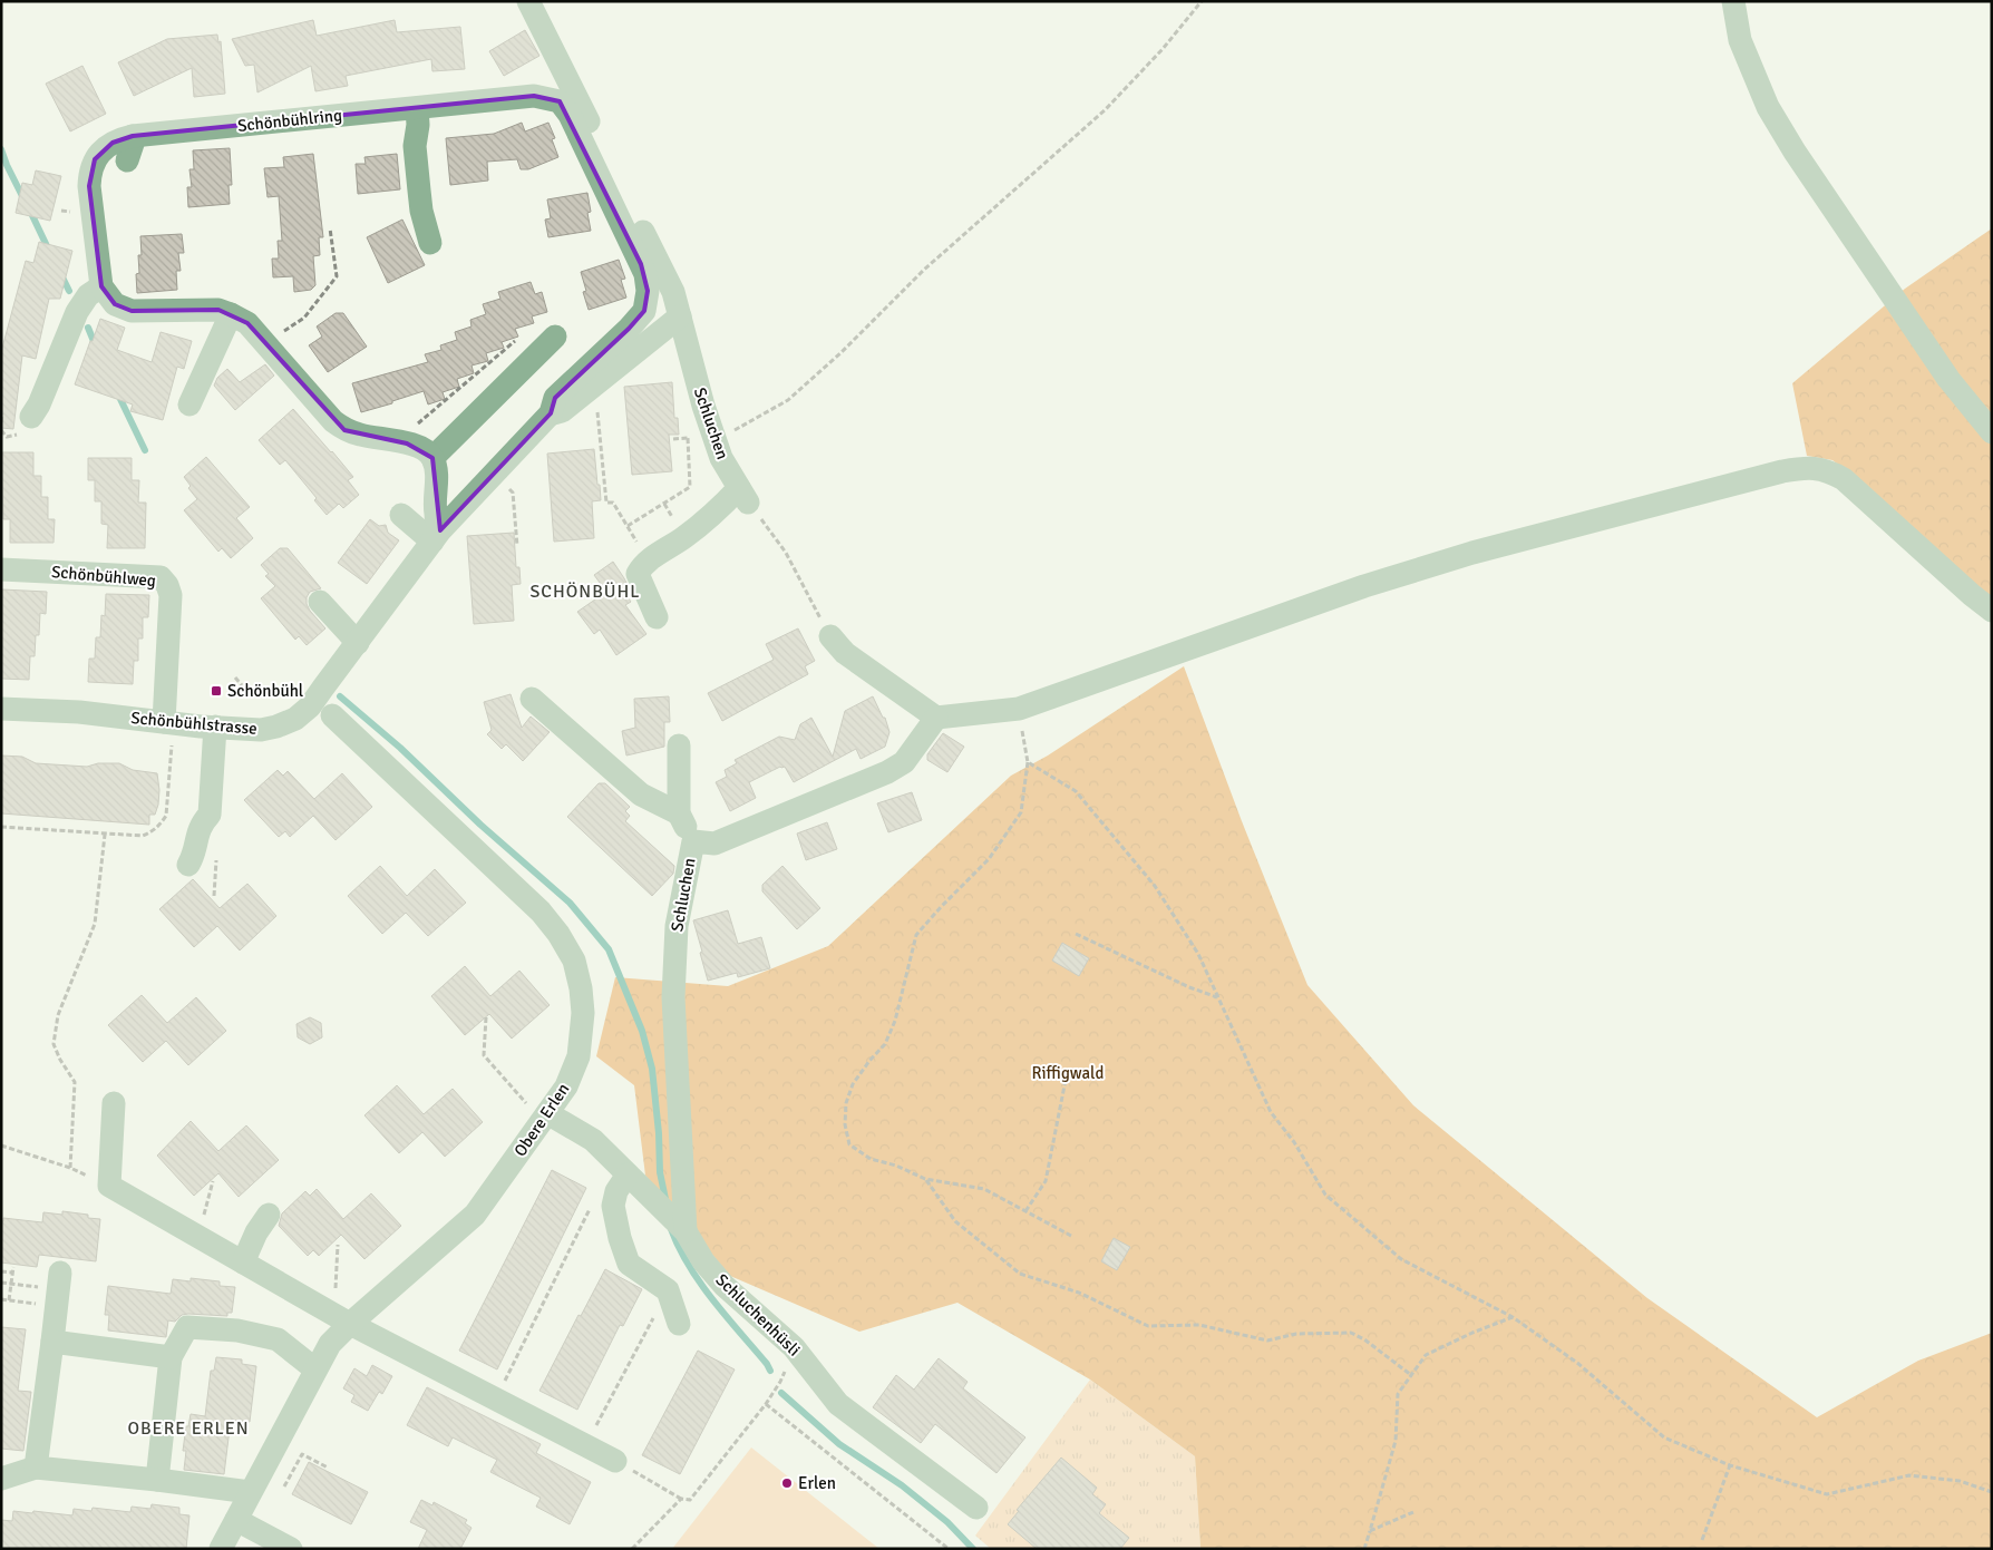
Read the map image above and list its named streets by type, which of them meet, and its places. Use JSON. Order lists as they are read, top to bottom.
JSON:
{
  "streets": {
    "street": [
      "Schönbühlring",
      "Schluchen",
      "Schönbühlweg",
      "Schönbühlstrasse",
      "Obere Erlen",
      "Schluchenhüsli"
    ]
  },
  "crossings": [
    ["Schönbühlring", "Schönbühlstrasse"],
    ["Schluchen", "Schluchenhüsli"],
    ["Schönbühlweg", "Schönbühlstrasse"],
    ["Obere Erlen", "Schluchenhüsli"]
  ],
  "districts": ["SCHÖNBÜHL", "OBERE ERLEN"],
  "parks": ["Riffigwald"],
  "places": {
    "transit": ["Schönbühl"],
    "other": ["Erlen"]
  }
}
